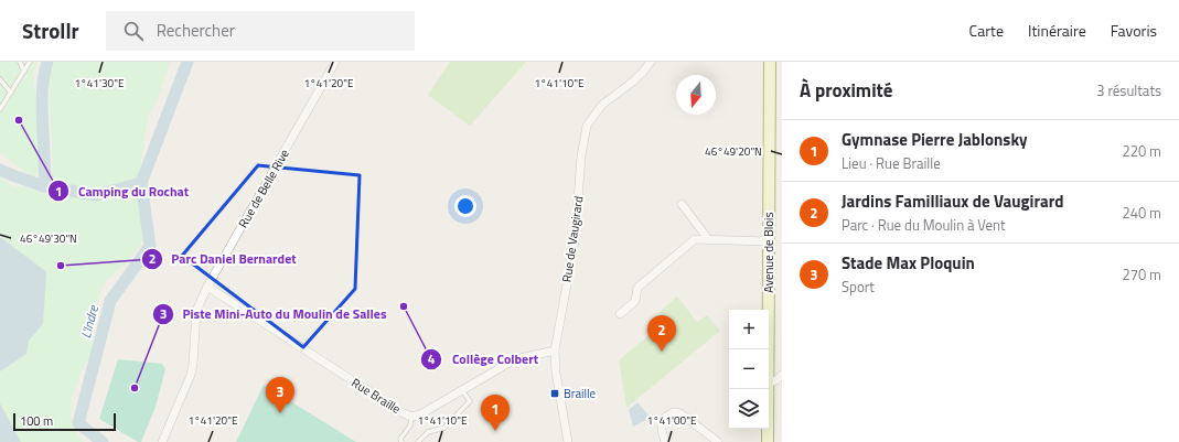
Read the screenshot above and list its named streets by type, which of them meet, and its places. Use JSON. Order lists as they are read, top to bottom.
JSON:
{
  "streets": {
    "main road": ["Avenue de Blois"],
    "street": ["Rue de Belle Rive", "Rue de Vaugirard", "Rue Braille"]
  },
  "crossings": [
    ["Rue de Belle Rive", "Rue Braille"],
    ["Rue de Vaugirard", "Rue Braille"]
  ],
  "water": ["L'Indre"],
  "places": {
    "other": [
      "Camping du Rochat",
      "Parc Daniel Bernardet",
      "Collège Colbert",
      "Piste Mini-Auto du Moulin de Salles"
    ],
    "transit": ["Braille"]
  },
  "scale_bar": "100 m",
  "north": "bottom",
  "page": {
    "header": "Strollr",
    "search": "Rechercher",
    "nav": ["Carte", "Itinéraire", "Favoris"],
    "heading": ["À proximité", "3 résultats"],
    "list": [
      {
        "mark": "1",
        "name": "Gymnase Pierre Jablonsky",
        "note": "Lieu · Rue Braille",
        "value": "220 m"
      },
      {
        "mark": "2",
        "name": "Jardins Familliaux de Vaugirard",
        "note": "Parc · Rue du Moulin à Vent",
        "value": "240 m"
      },
      {
        "mark": "3",
        "name": "Stade Max Ploquin",
        "note": "Sport",
        "value": "270 m"
      }
    ],
    "map_buttons": ["+", "−"],
    "pins": ["2", "3", "1"],
    "scale": "100 m"
  },
  "coordinates": [
    "1°41'30\"E",
    "1°41'20\"E",
    "1°41'10\"E",
    "46°49'20\"N",
    "46°49'30\"N",
    "1°41'00\"E"
  ]
}
